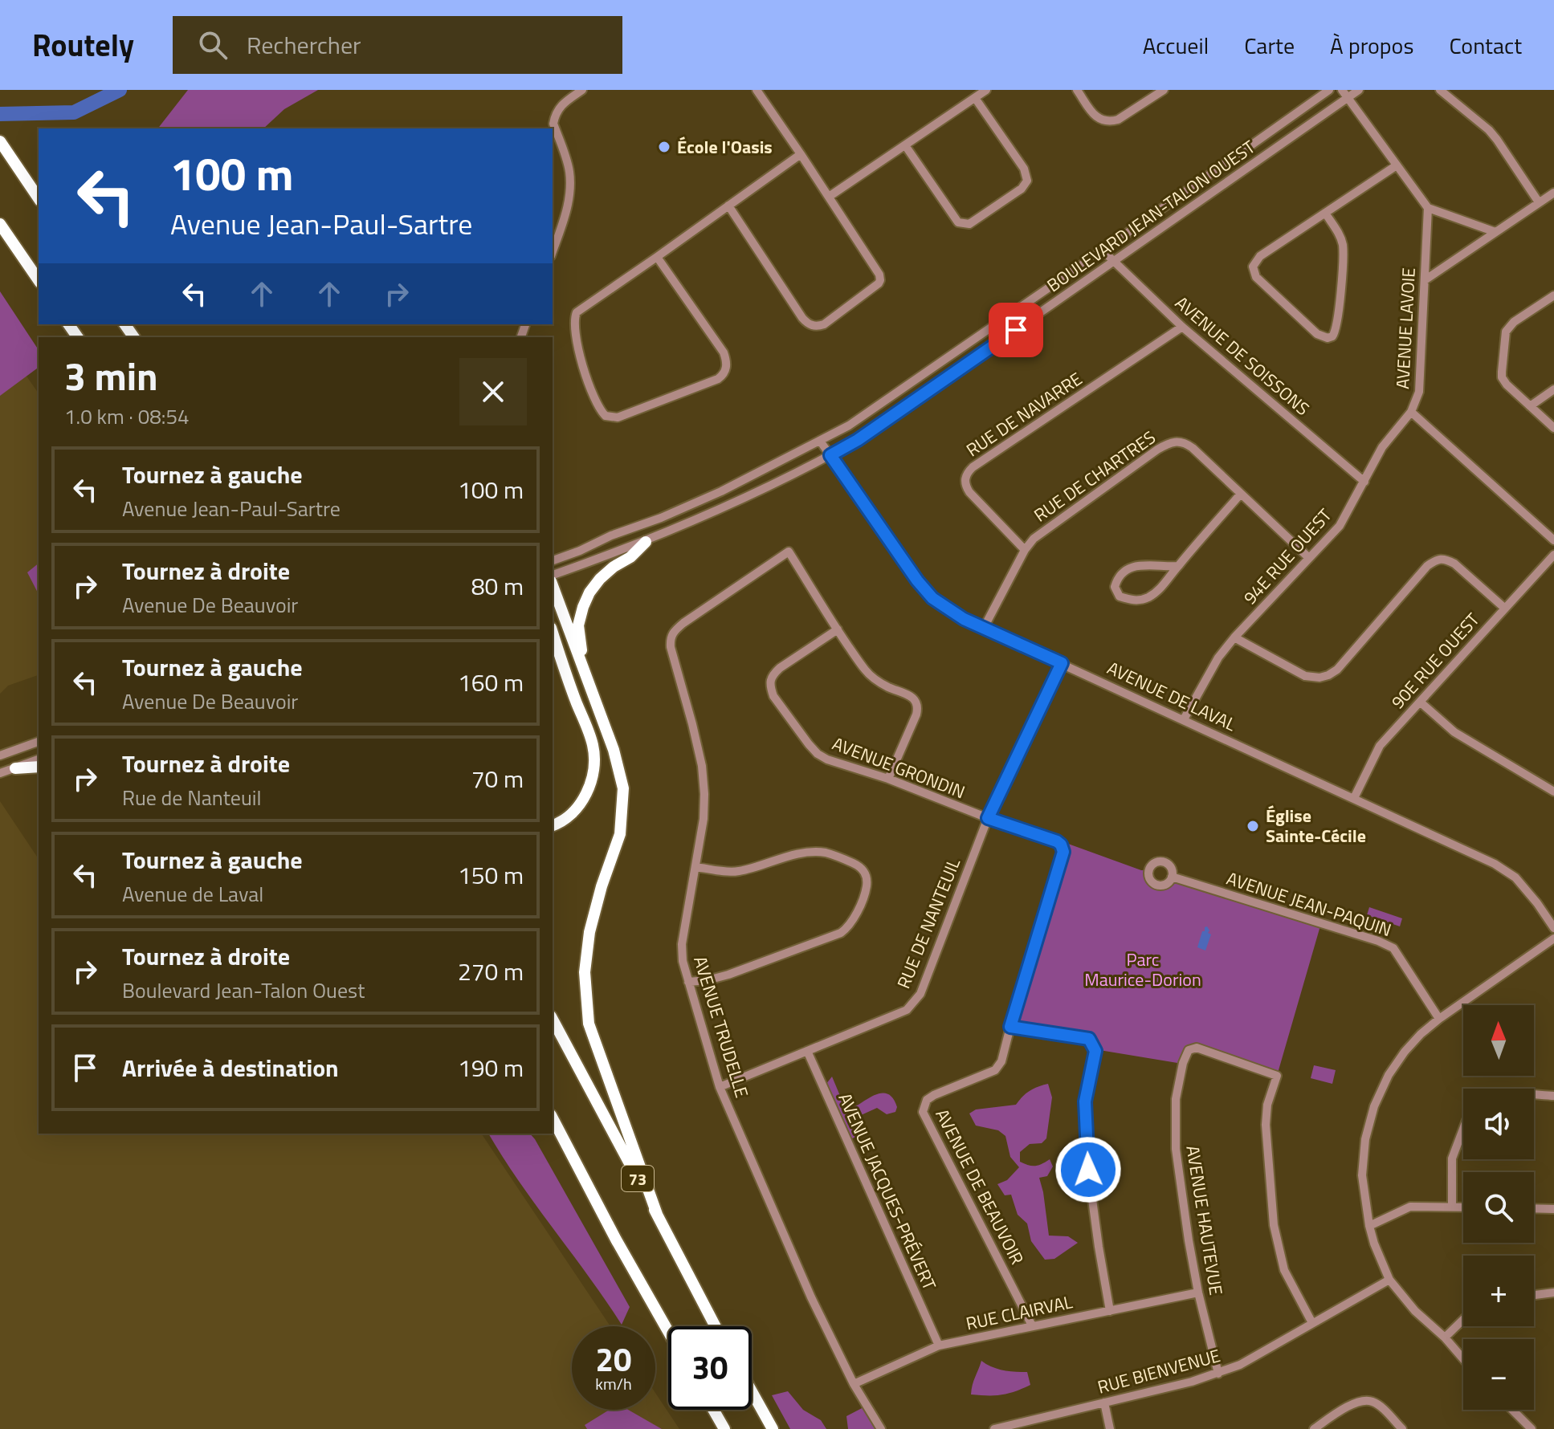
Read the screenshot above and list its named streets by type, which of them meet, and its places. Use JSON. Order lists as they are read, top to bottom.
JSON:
{
  "streets": {
    "highway": ["73"],
    "street": [
      "BOULEVARD JEAN-TALON OUEST",
      "AVENUE LAVOIE",
      "AVENUE DE SOISSONS",
      "RUE DE NAVARRE",
      "RUE DE CHARTRES",
      "94E RUE OUEST",
      "90E RUE OUEST",
      "AVENUE DE LAVAL",
      "AVENUE GRONDIN",
      "AVENUE JEAN-PAQUIN",
      "RUE DE NANTEUIL",
      "AVENUE TRUDELLE",
      "AVENUE DE BEAUVOIR",
      "AVENUE JACQUES-PRÉVERT",
      "AVENUE HAUTEVUE",
      "RUE CLAIRVAL",
      "RUE BIENVENUE"
    ]
  },
  "crossings": [
    ["BOULEVARD JEAN-TALON OUEST", "AVENUE DE SOISSONS"],
    ["BOULEVARD JEAN-TALON OUEST", "AVENUE DE LAVAL"],
    ["AVENUE LAVOIE", "94E RUE OUEST"],
    ["AVENUE DE SOISSONS", "RUE DE NAVARRE"],
    ["AVENUE DE SOISSONS", "94E RUE OUEST"],
    ["RUE DE NAVARRE", "RUE DE CHARTRES"],
    ["RUE DE CHARTRES", "94E RUE OUEST"],
    ["RUE DE CHARTRES", "AVENUE DE LAVAL"],
    ["94E RUE OUEST", "AVENUE DE LAVAL"],
    ["90E RUE OUEST", "AVENUE DE LAVAL"],
    ["AVENUE DE LAVAL", "RUE DE NANTEUIL"],
    ["AVENUE GRONDIN", "RUE DE NANTEUIL"],
    ["AVENUE GRONDIN", "AVENUE TRUDELLE"],
    ["AVENUE GRONDIN", "AVENUE DE BEAUVOIR"],
    ["RUE DE NANTEUIL", "AVENUE TRUDELLE"],
    ["RUE DE NANTEUIL", "AVENUE DE BEAUVOIR"],
    ["RUE DE NANTEUIL", "AVENUE JACQUES-PRÉVERT"],
    ["AVENUE TRUDELLE", "RUE CLAIRVAL"],
    ["AVENUE DE BEAUVOIR", "RUE CLAIRVAL"],
    ["AVENUE JACQUES-PRÉVERT", "RUE CLAIRVAL"],
    ["AVENUE HAUTEVUE", "RUE CLAIRVAL"],
    ["AVENUE HAUTEVUE", "RUE BIENVENUE"]
  ],
  "parks": ["Parc Maurice-Dorion"],
  "places": ["École l'Oasis", "Église Sainte-Cécile"],
  "north": "top",
  "page": {
    "header": "Routely",
    "search": "Rechercher",
    "nav": [
      "Accueil",
      "Carte",
      "À propos",
      "Contact"
    ],
    "turn": ["100 m", "Avenue Jean-Paul-Sartre"],
    "heading": ["3 min", "1.0 km · 08:54"],
    "list": [
      {
        "name": "Tournez à gauche",
        "note": "Avenue Jean-Paul-Sartre",
        "value": "100 m"
      },
      {
        "name": "Tournez à droite",
        "note": "Avenue De Beauvoir",
        "value": "80 m"
      },
      {
        "name": "Tournez à gauche",
        "note": "Avenue De Beauvoir",
        "value": "160 m"
      },
      {
        "name": "Tournez à droite",
        "note": "Rue de Nanteuil",
        "value": "70 m"
      },
      {
        "name": "Tournez à gauche",
        "note": "Avenue de Laval",
        "value": "150 m"
      },
      {
        "name": "Tournez à droite",
        "note": "Boulevard Jean-Talon Ouest",
        "value": "270 m"
      },
      {
        "name": "Arrivée à destination",
        "value": "190 m"
      }
    ],
    "map_buttons": ["+", "−"],
    "speed": "20 km/h",
    "limit": "30"
  }
}
